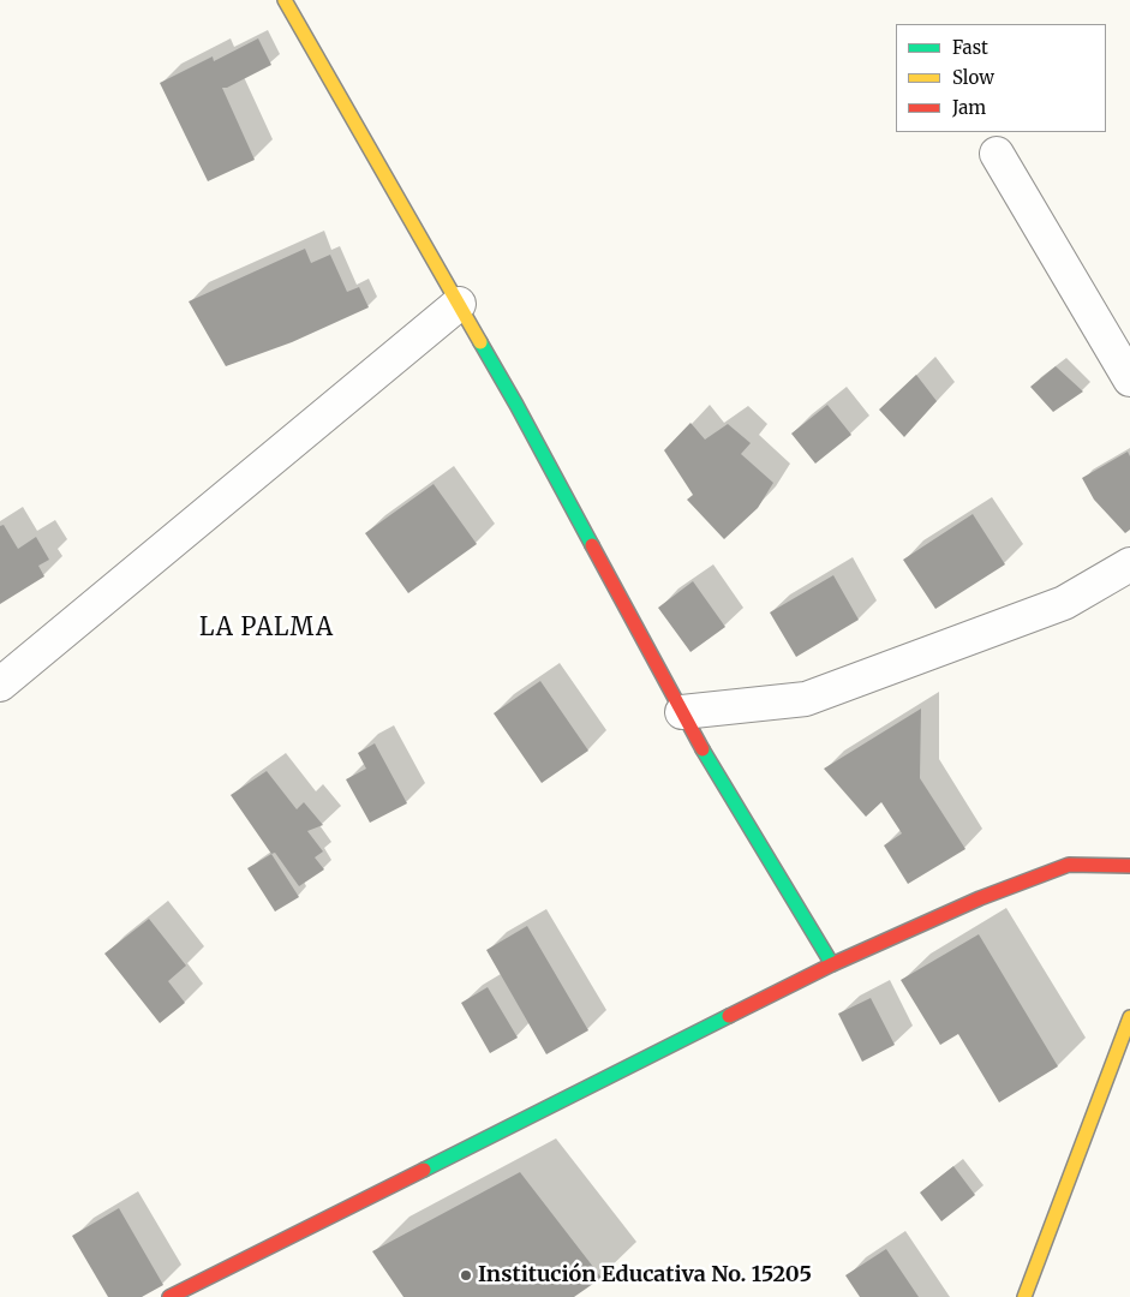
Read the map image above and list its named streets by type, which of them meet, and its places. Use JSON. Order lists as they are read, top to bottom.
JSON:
{
  "districts": ["LA PALMA"],
  "places": ["Institución Educativa No. 15205"],
  "legend": ["Fast", "Slow", "Jam"]
}
